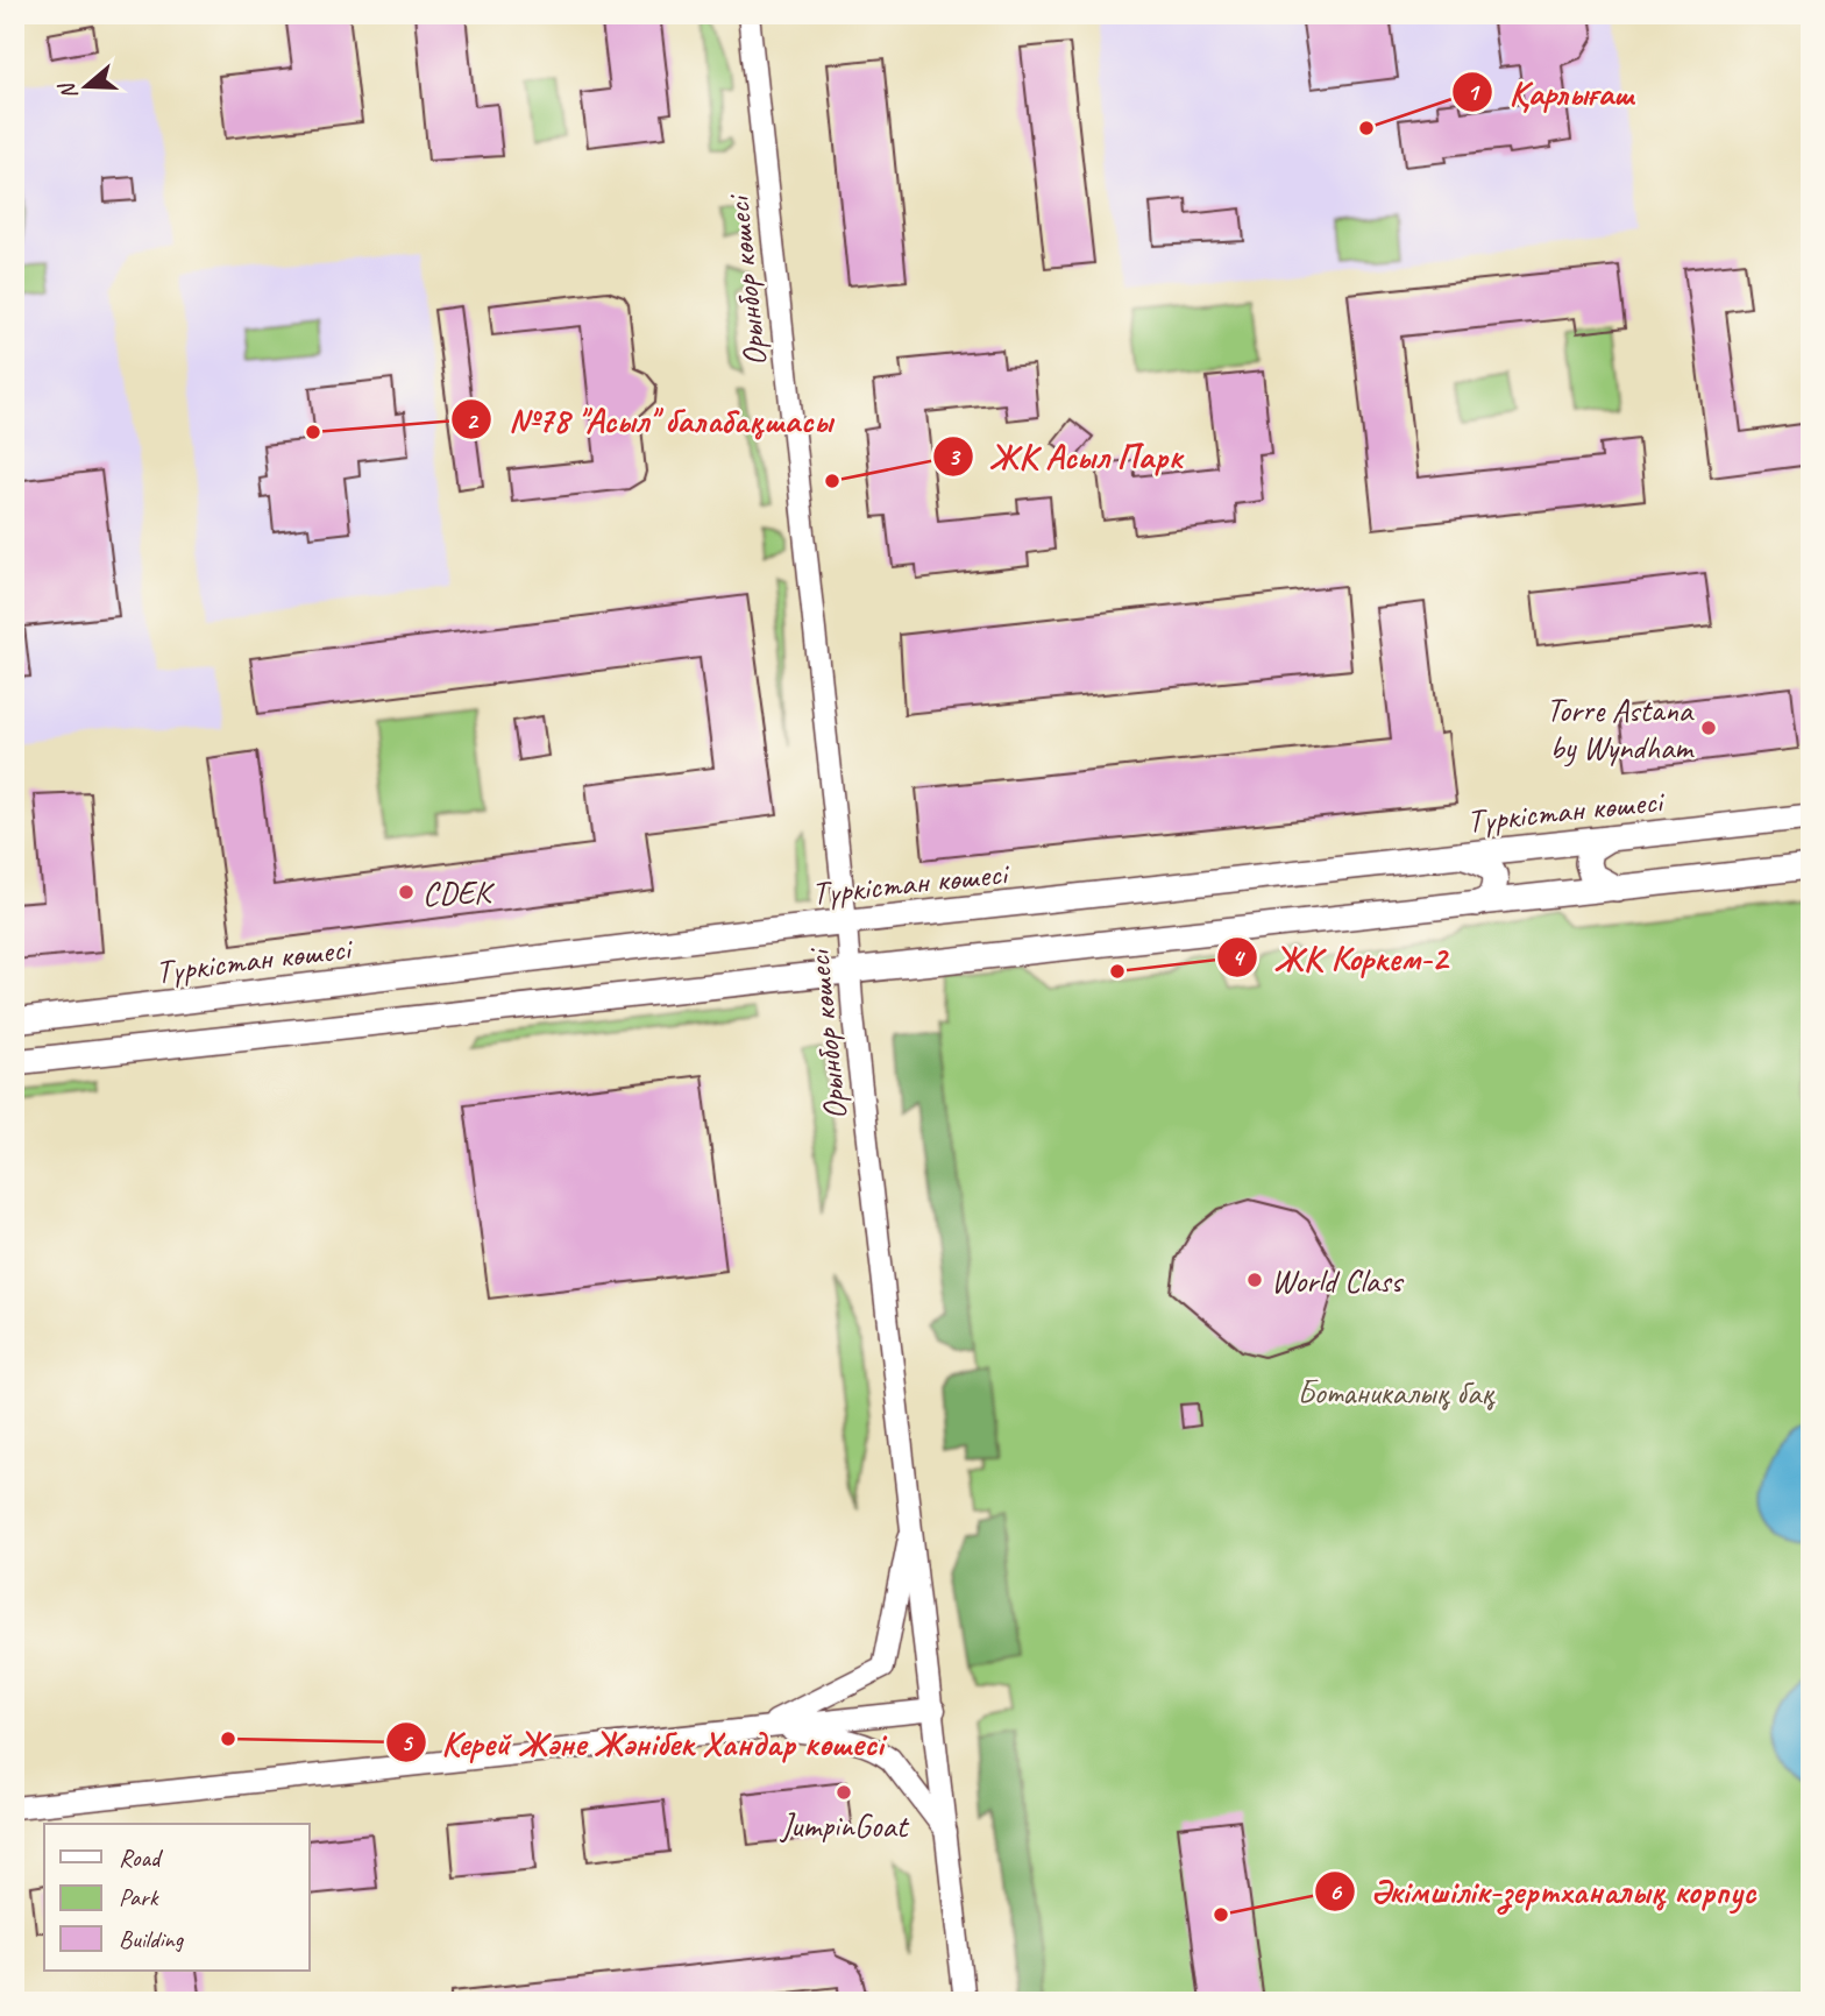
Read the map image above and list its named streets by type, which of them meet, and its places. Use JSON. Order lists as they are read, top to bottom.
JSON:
{
  "streets": {
    "main road": ["Түркістан көшесі"],
    "street": ["Орынбор көшесі"]
  },
  "crossings": [
    ["Орынбор көшесі", "Түркістан көшесі"]
  ],
  "parks": ["Ботаникалық бақ"],
  "places": [
    "Қарлығаш",
    "№78 \"Асыл\" балабақшасы",
    "ЖК Асыл Парк",
    "Torre Astana by Wyndham",
    "CDEK",
    "ЖК Коркем-2",
    "World Class",
    "Керей Және Жәнібек Хандар көшесі",
    "JumpinGoat",
    "Әкімшілік-зертханалық корпус"
  ],
  "legend": ["Road", "Park", "Building"],
  "north": "left"
}
